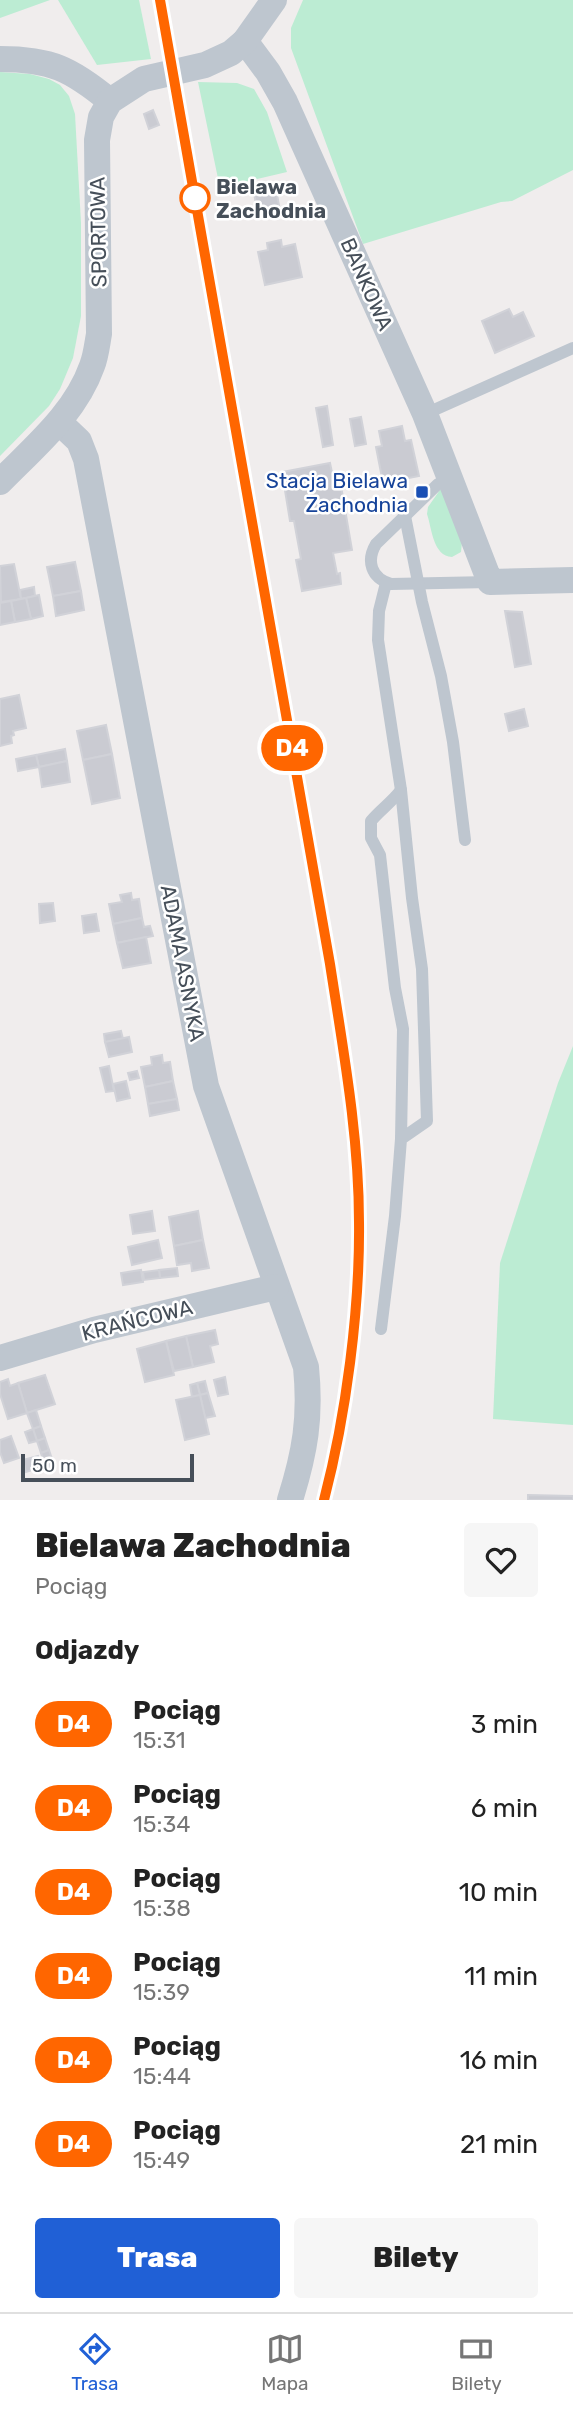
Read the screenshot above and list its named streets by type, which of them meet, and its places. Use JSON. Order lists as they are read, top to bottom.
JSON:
{
  "streets": {
    "street": [
      "SPORTOWA",
      "BANKOWA",
      "ADAMA ASNYKA",
      "KRAŃCOWA"
    ]
  },
  "crossings": [
    ["SPORTOWA", "ADAMA ASNYKA"],
    ["ADAMA ASNYKA", "KRAŃCOWA"]
  ],
  "places": {
    "other": ["Bielawa Zachodnia"],
    "transit": ["Stacja Bielawa Zachodnia"]
  },
  "scale_bar": "50 m",
  "page": {
    "on_map": "D4",
    "scale": "50 m",
    "heading": [
      ["Bielawa Zachodnia", "Pociąg"],
      "Odjazdy"
    ],
    "list": [
      {
        "mark": "D4",
        "name": "Pociąg",
        "note": "15:31",
        "value": "3 min"
      },
      {
        "mark": "D4",
        "name": "Pociąg",
        "note": "15:34",
        "value": "6 min"
      },
      {
        "mark": "D4",
        "name": "Pociąg",
        "note": "15:38",
        "value": "10 min"
      },
      {
        "mark": "D4",
        "name": "Pociąg",
        "note": "15:39",
        "value": "11 min"
      },
      {
        "mark": "D4",
        "name": "Pociąg",
        "note": "15:44",
        "value": "16 min"
      },
      {
        "mark": "D4",
        "name": "Pociąg",
        "note": "15:49",
        "value": "21 min"
      }
    ],
    "buttons": ["Trasa", "Bilety"],
    "tabs": ["Trasa", "Mapa", "Bilety"]
  }
}
